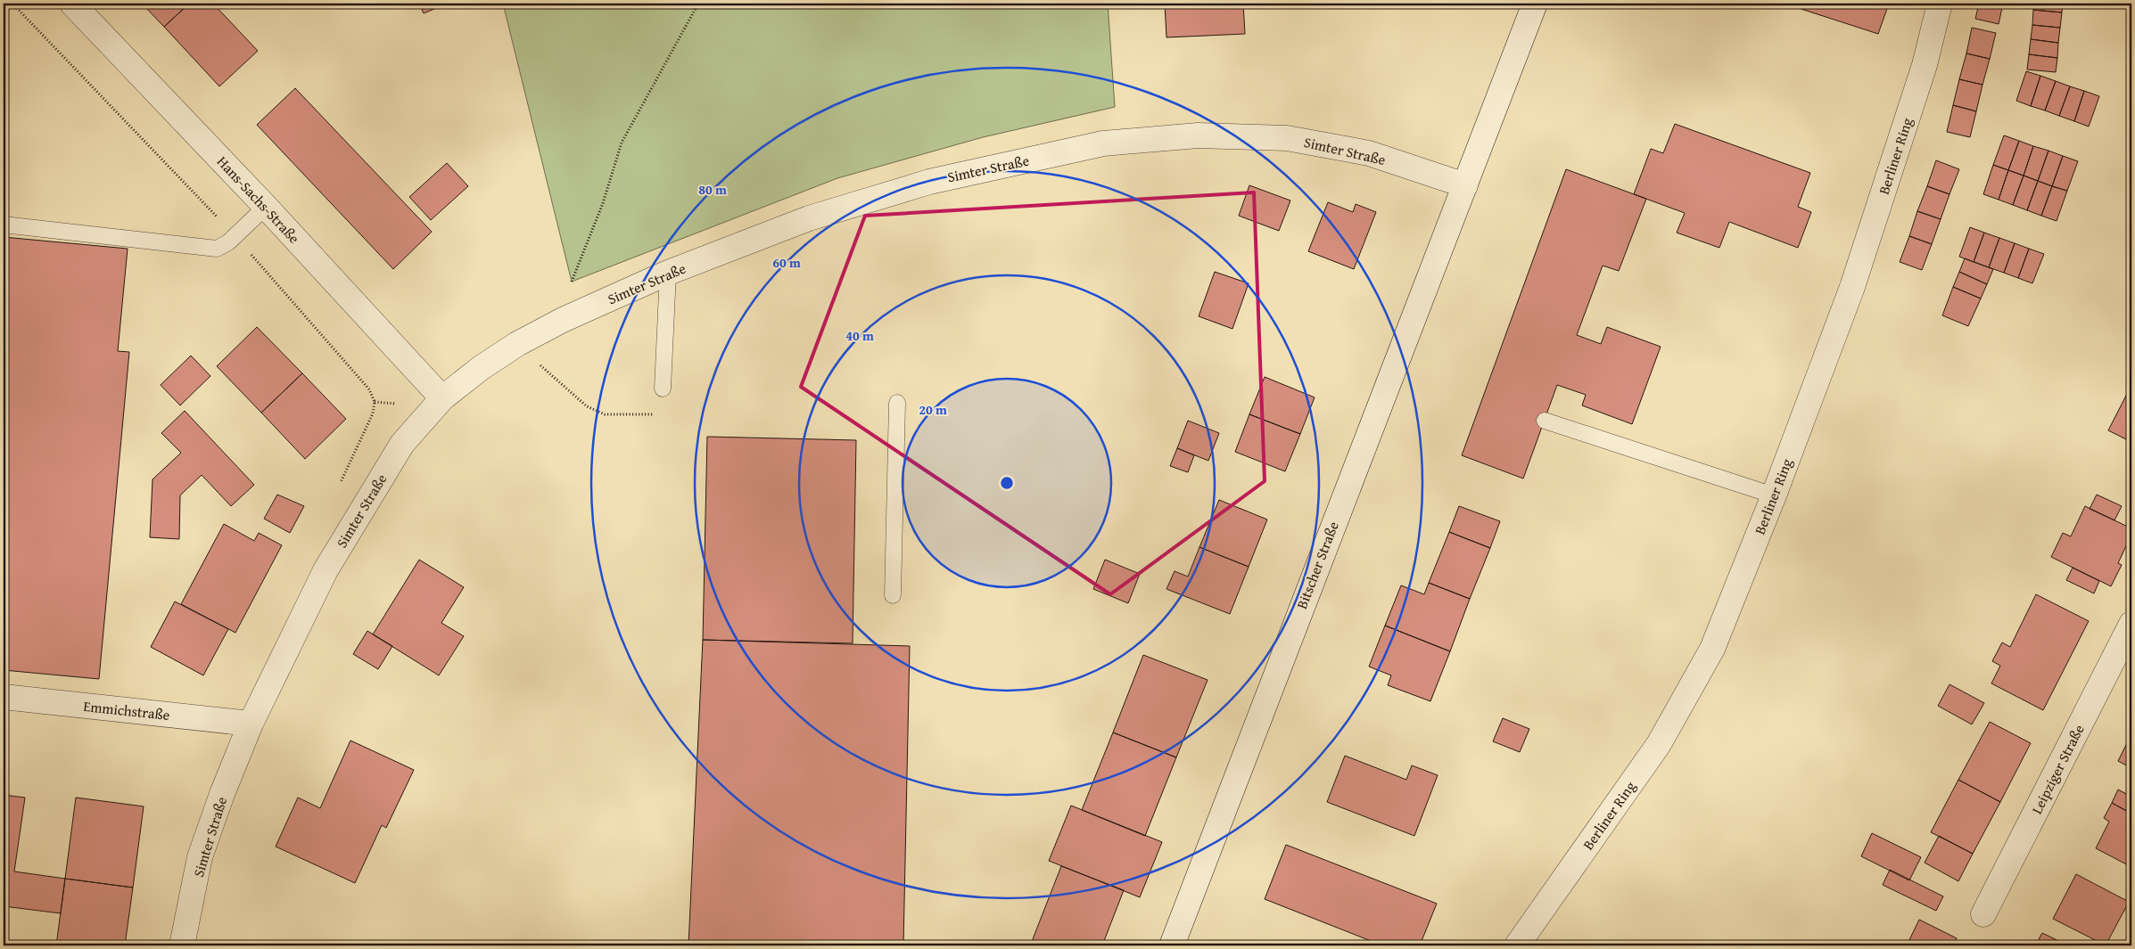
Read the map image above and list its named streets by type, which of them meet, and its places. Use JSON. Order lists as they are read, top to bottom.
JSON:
{
  "streets": {
    "street": [
      "Simter Straße",
      "Berliner Ring",
      "Hans-Sachs-Straße",
      "Bitscher Straße",
      "Emmichstraße",
      "Leipziger Straße"
    ]
  },
  "crossings": [
    ["Simter Straße", "Hans-Sachs-Straße"],
    ["Simter Straße", "Bitscher Straße"],
    ["Simter Straße", "Emmichstraße"]
  ],
  "rings": [
    "80 m",
    "60 m",
    "40 m",
    "20 m"
  ]
}
